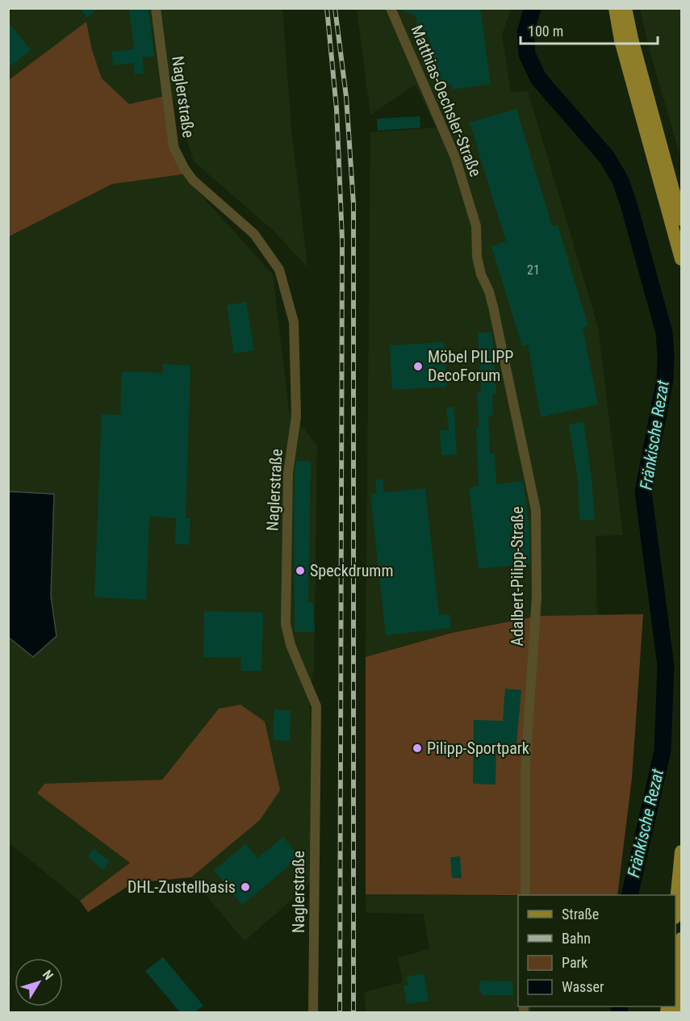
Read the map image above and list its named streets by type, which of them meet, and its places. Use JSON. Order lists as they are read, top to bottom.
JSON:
{
  "streets": {
    "street": ["Naglerstraße", "Matthias-Oechsler-Straße", "Adalbert-Pilipp-Straße"]
  },
  "crossings": [
    ["Matthias-Oechsler-Straße", "Adalbert-Pilipp-Straße"]
  ],
  "water": ["Fränkische Rezat"],
  "places": [
    "Möbel PILIPP DecoForum",
    "Speckdrumm",
    "Pilipp-Sportpark",
    "DHL-Zustellbasis"
  ],
  "house_numbers": ["21"],
  "legend": [
    "Straße",
    "Bahn",
    "Park",
    "Wasser"
  ],
  "scale_bar": "100 m",
  "north": "top right"
}
